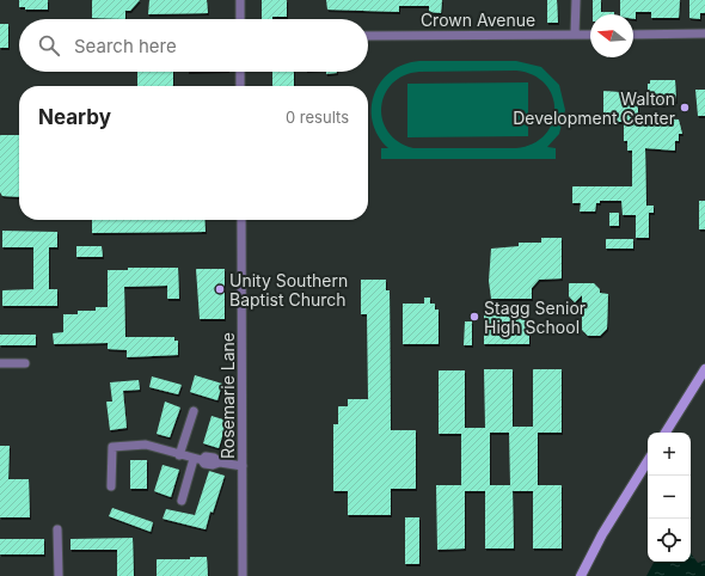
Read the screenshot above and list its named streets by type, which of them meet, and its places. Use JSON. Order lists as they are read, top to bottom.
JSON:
{
  "streets": {
    "street": ["Crown Avenue", "Rosemarie Lane"]
  },
  "places": ["Walton Development Center", "Unity Southern Baptist Church", "Stagg Senior High School"],
  "north": "left",
  "page": {
    "search": "Search here",
    "heading": ["Nearby", "0 results"],
    "map_buttons": ["+", "−"]
  }
}
